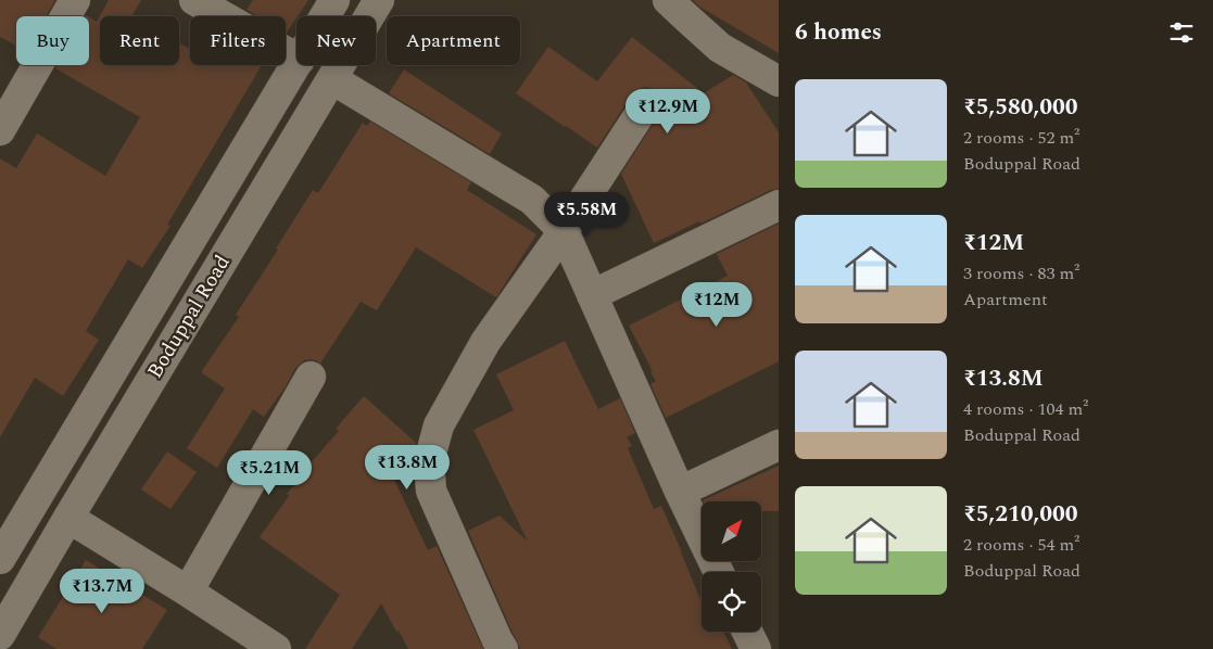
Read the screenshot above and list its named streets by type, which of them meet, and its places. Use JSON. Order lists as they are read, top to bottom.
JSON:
{
  "streets": {
    "street": ["Boduppal Road"]
  },
  "north": "top right",
  "page": {
    "heading": "6 homes",
    "chip": [
      "Buy",
      "Rent",
      "Filters",
      "New",
      "Apartment"
    ],
    "list": [
      {
        "name": "₹5,580,000",
        "note": "2 rooms · 52 m² · Boduppal Road"
      },
      {
        "name": "₹12M",
        "note": "3 rooms · 83 m² · Apartment"
      },
      {
        "name": "₹13.8M",
        "note": "4 rooms · 104 m² · Boduppal Road"
      },
      {
        "name": "₹5,210,000",
        "note": "2 rooms · 54 m² · Boduppal Road"
      }
    ],
    "price": [
      "₹12.9M",
      "₹5.58M",
      "₹12M",
      "₹13.8M",
      "₹5.21M",
      "₹13.7M"
    ]
  }
}
